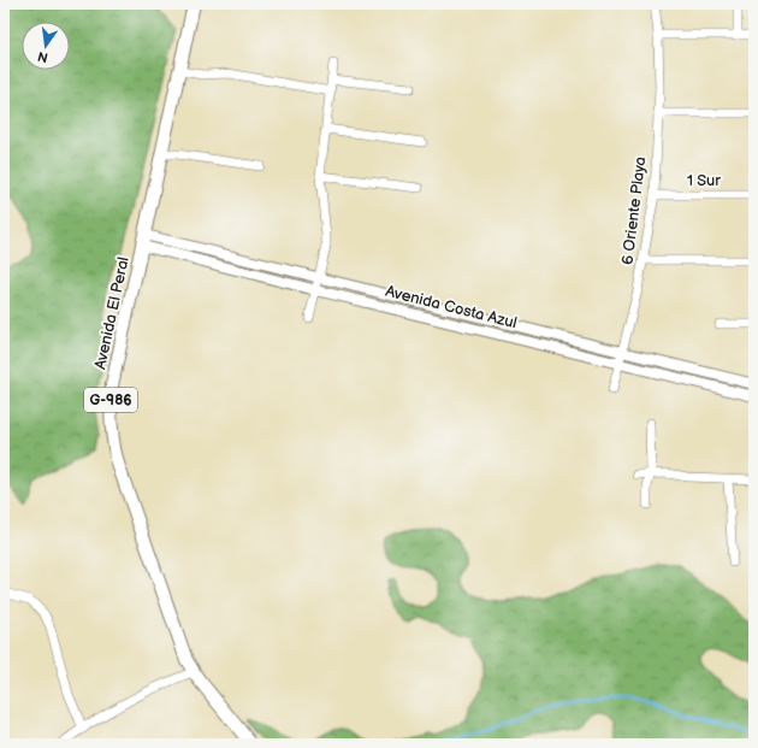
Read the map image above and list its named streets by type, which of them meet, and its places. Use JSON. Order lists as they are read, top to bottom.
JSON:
{
  "streets": {
    "main road": ["Avenida El Peral", "G-986"],
    "street": ["1 Sur", "6 Oriente Playa", "Avenida Costa Azul"]
  },
  "crossings": [
    ["1 Sur", "6 Oriente Playa"],
    ["6 Oriente Playa", "Avenida Costa Azul"],
    ["Avenida Costa Azul", "Avenida El Peral"]
  ],
  "north": "bottom"
}
